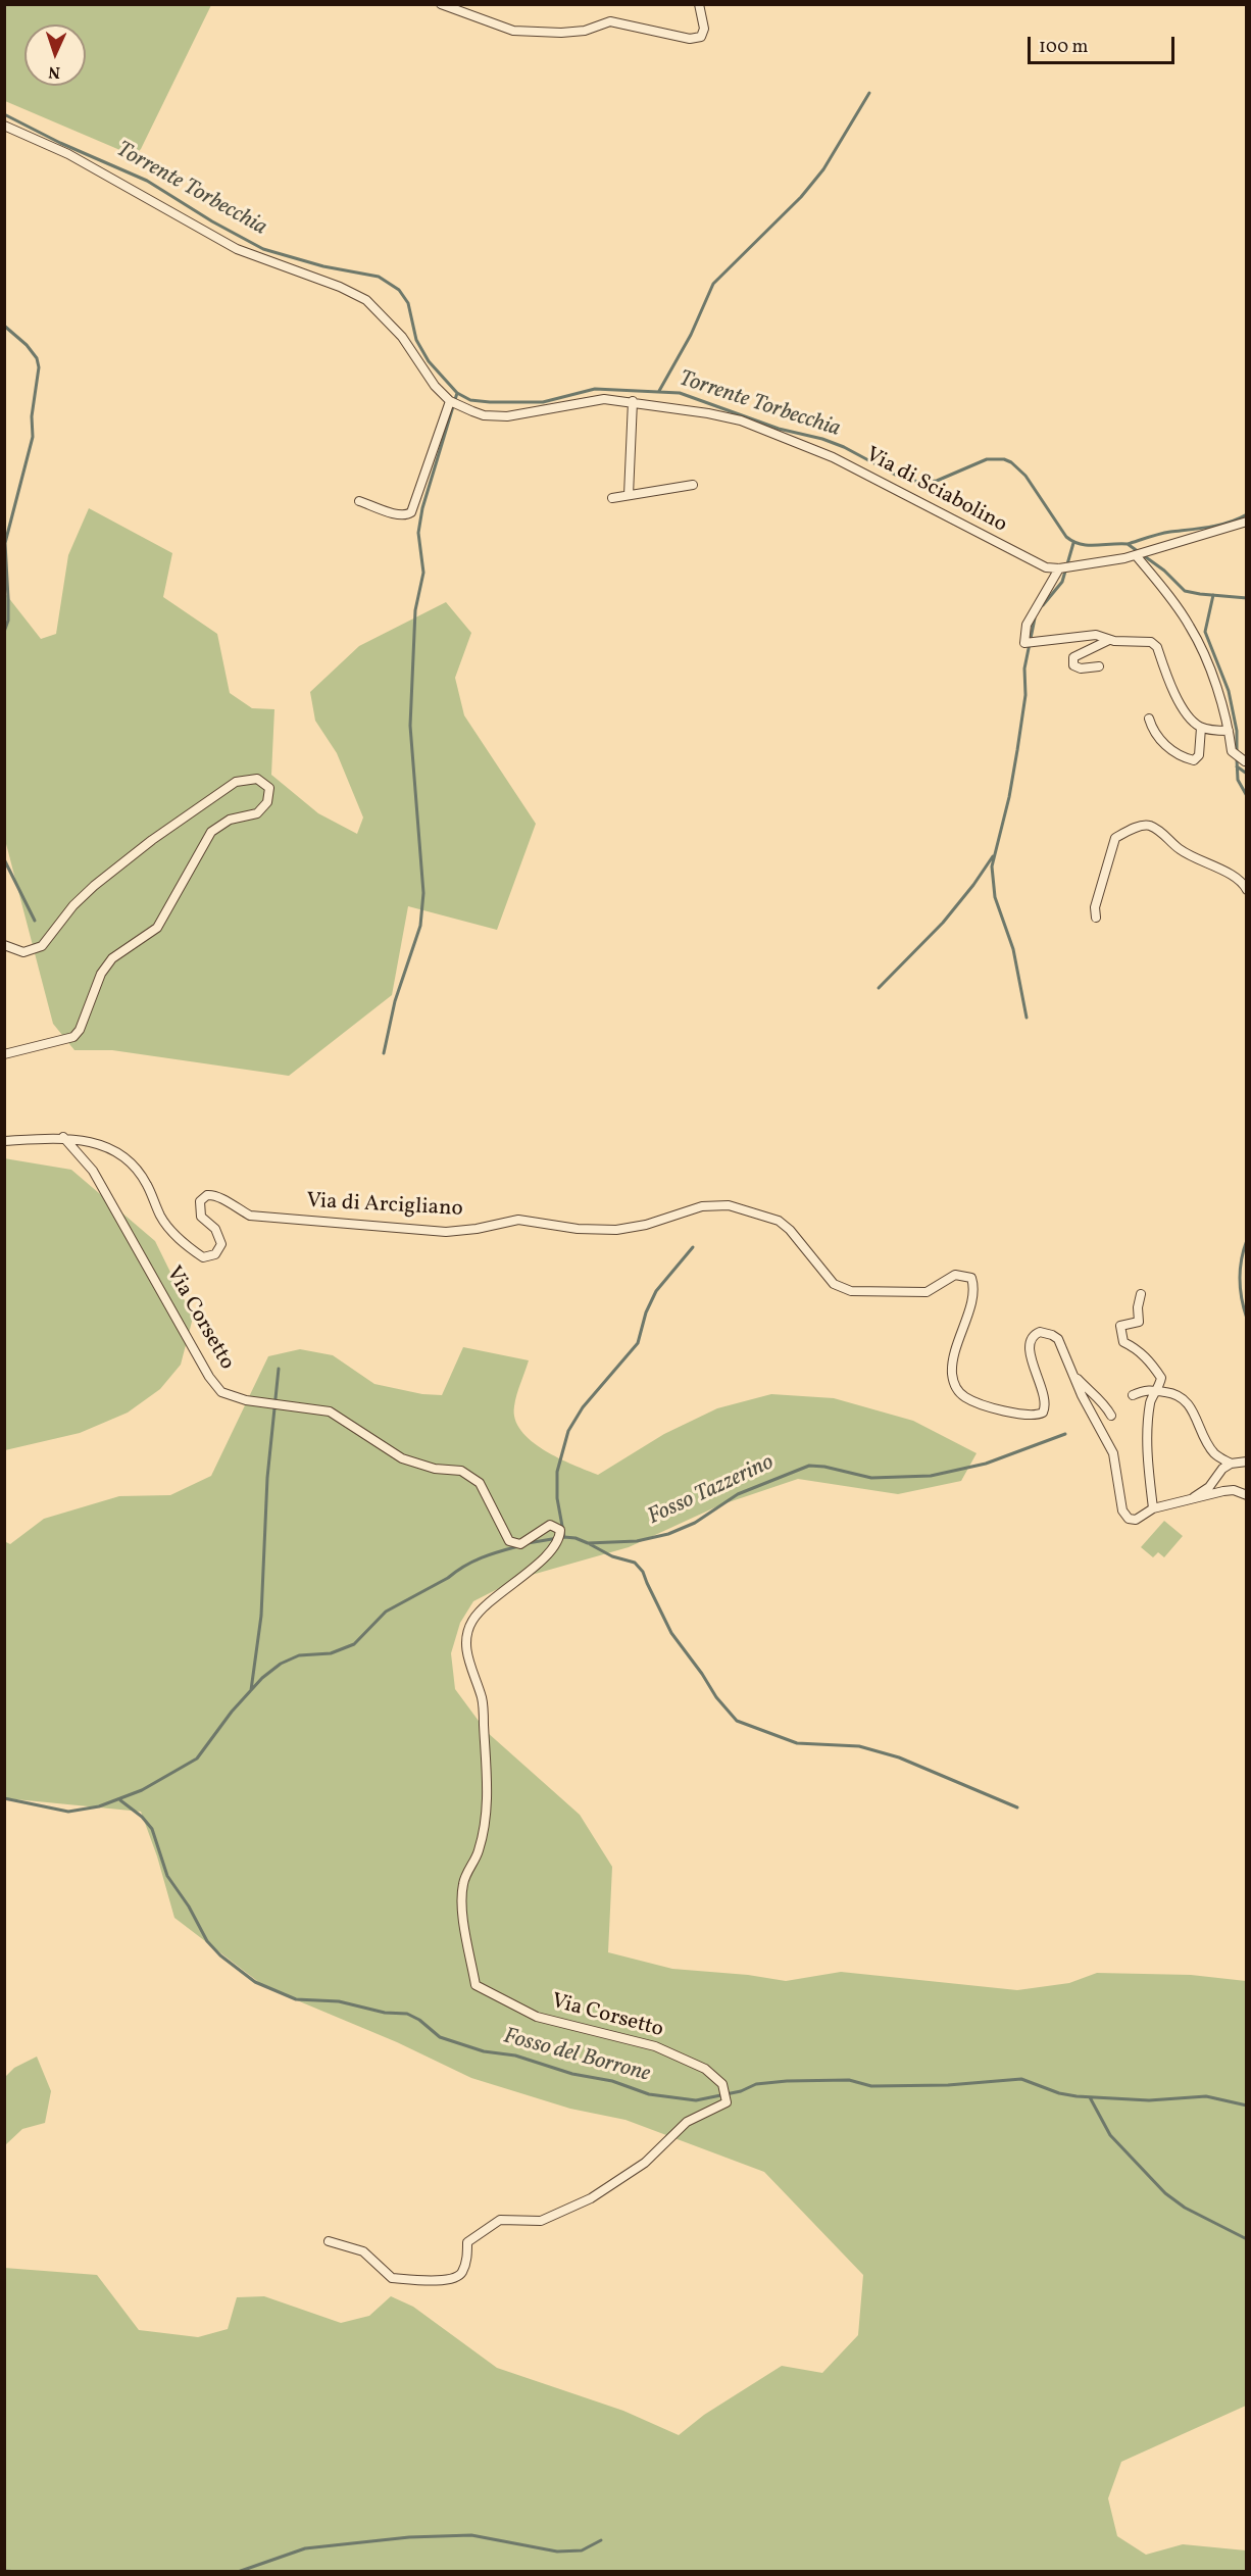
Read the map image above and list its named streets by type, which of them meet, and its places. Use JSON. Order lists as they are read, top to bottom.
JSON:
{
  "streets": {
    "street": ["Via di Sciabolino", "Via di Arcigliano", "Via Corsetto"]
  },
  "crossings": [
    ["Via di Arcigliano", "Via Corsetto"]
  ],
  "water": ["Torrente Torbecchia", "Fosso Tazzerino", "Fosso del Borrone"],
  "scale_bar": "100 m",
  "north": "bottom"
}
